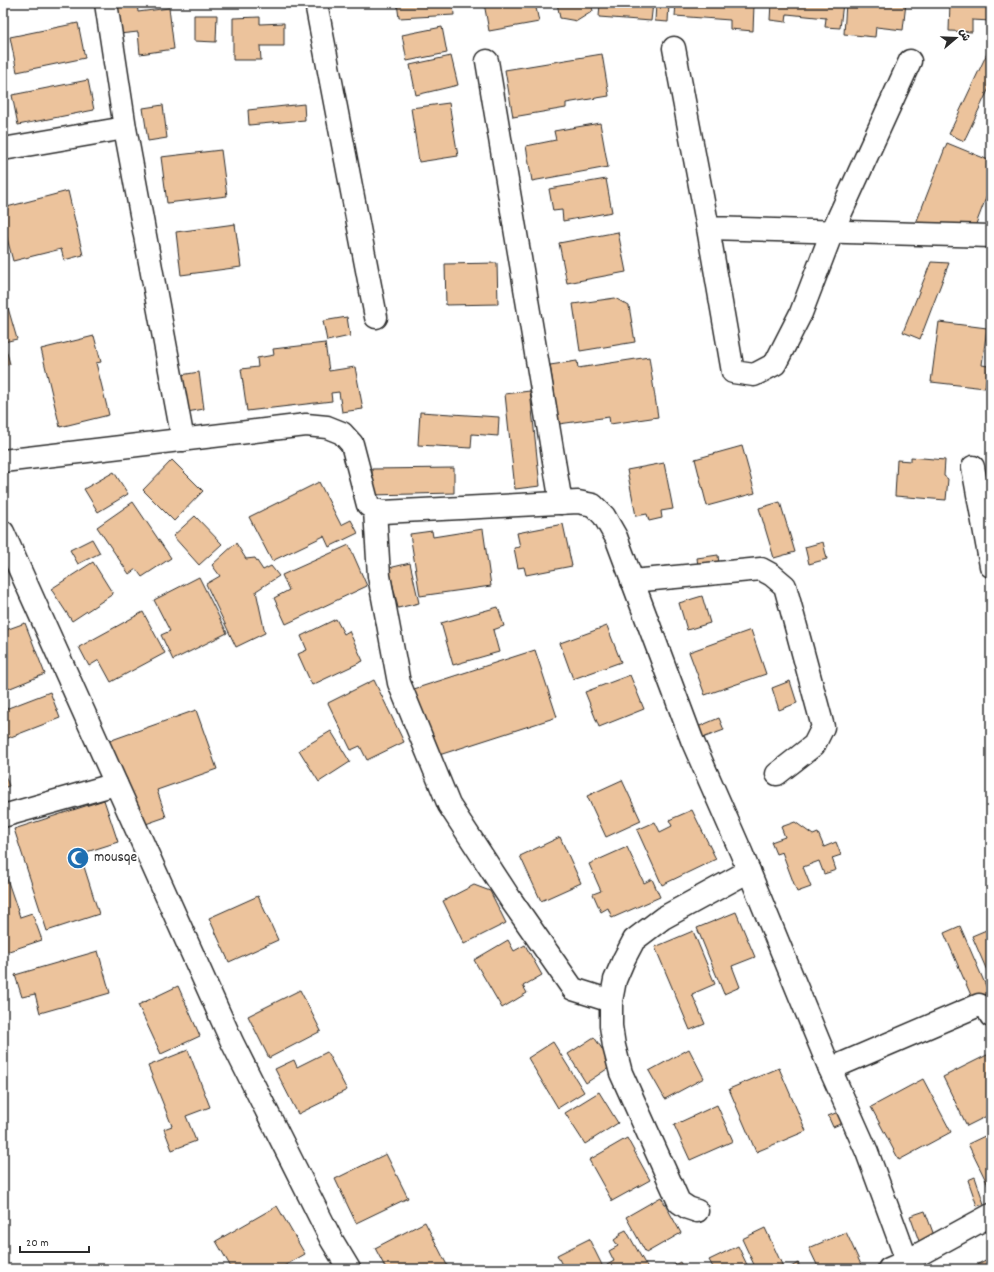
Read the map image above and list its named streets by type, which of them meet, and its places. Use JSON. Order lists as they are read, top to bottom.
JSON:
{
  "places": {
    "mosque": ["mousqe"]
  },
  "scale_bar": "20 m",
  "north": "right"
}
